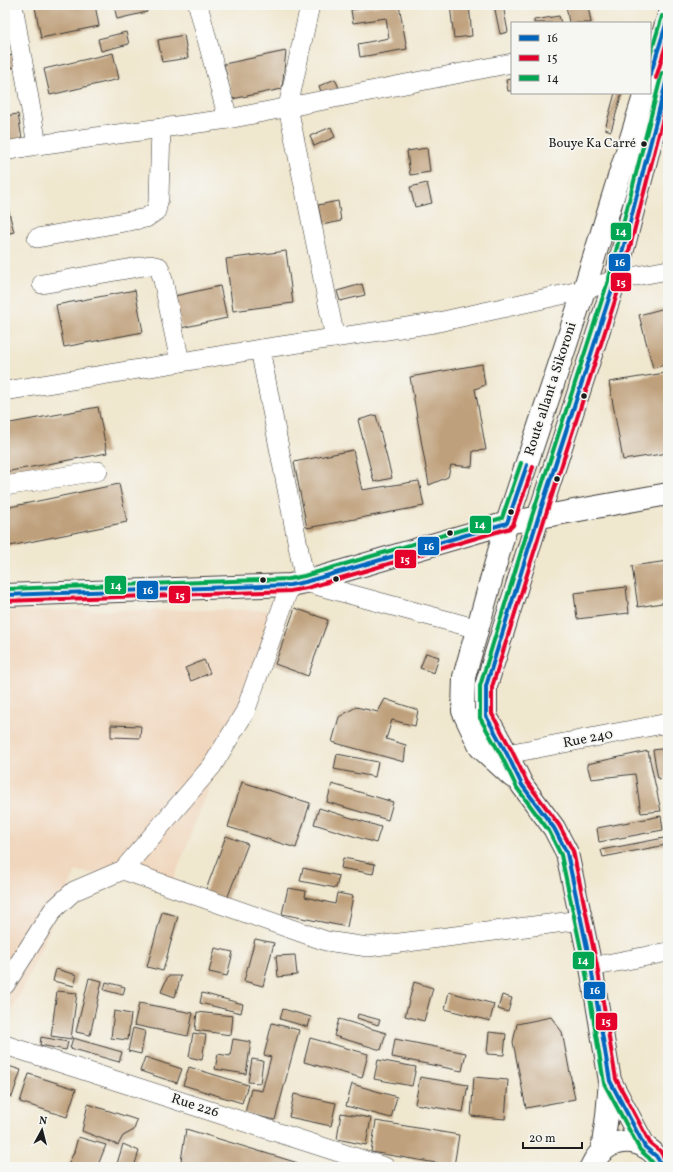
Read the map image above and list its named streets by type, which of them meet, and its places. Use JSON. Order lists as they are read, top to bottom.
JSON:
{
  "streets": {
    "street": ["Route allant a Sikoroni", "Rue 240", "Rue 226"]
  },
  "crossings": [
    ["Route allant a Sikoroni", "Rue 240"]
  ],
  "places": ["Bouye Ka Carré"],
  "lines": ["transit line 14", "transit line 16", "transit line 15"],
  "legend": ["16", "15", "14"],
  "scale_bar": "20 m",
  "north": "top"
}
